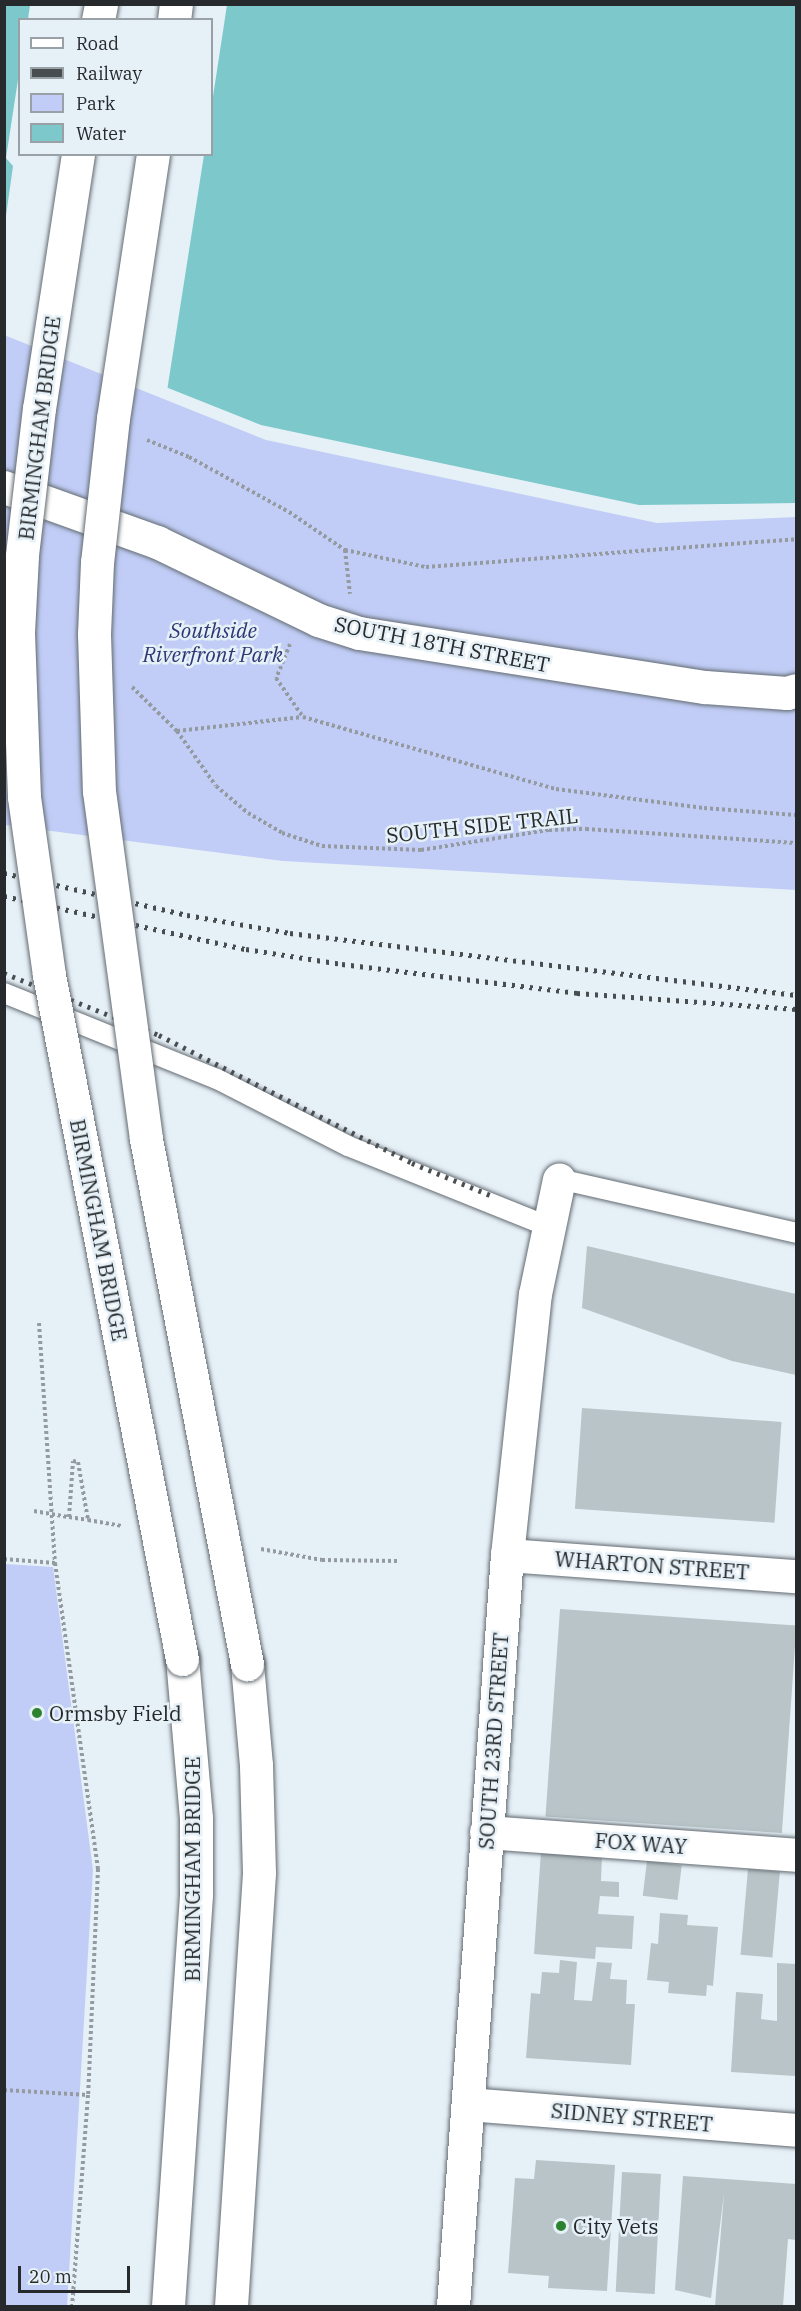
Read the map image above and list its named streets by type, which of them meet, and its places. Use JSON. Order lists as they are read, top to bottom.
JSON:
{
  "streets": {
    "main road": [
      "BIRMINGHAM BRIDGE",
      "SOUTH 18TH STREET",
      "WHARTON STREET",
      "SOUTH 23RD STREET",
      "FOX WAY",
      "SIDNEY STREET"
    ],
    "path": ["SOUTH SIDE TRAIL"]
  },
  "crossings": [
    ["WHARTON STREET", "SOUTH 23RD STREET"],
    ["SOUTH 23RD STREET", "FOX WAY"],
    ["SOUTH 23RD STREET", "SIDNEY STREET"]
  ],
  "parks": ["Southside Riverfront Park"],
  "places": ["Ormsby Field", "City Vets"],
  "legend": [
    "Road",
    "Railway",
    "Park",
    "Water"
  ],
  "scale_bar": "20 m"
}
